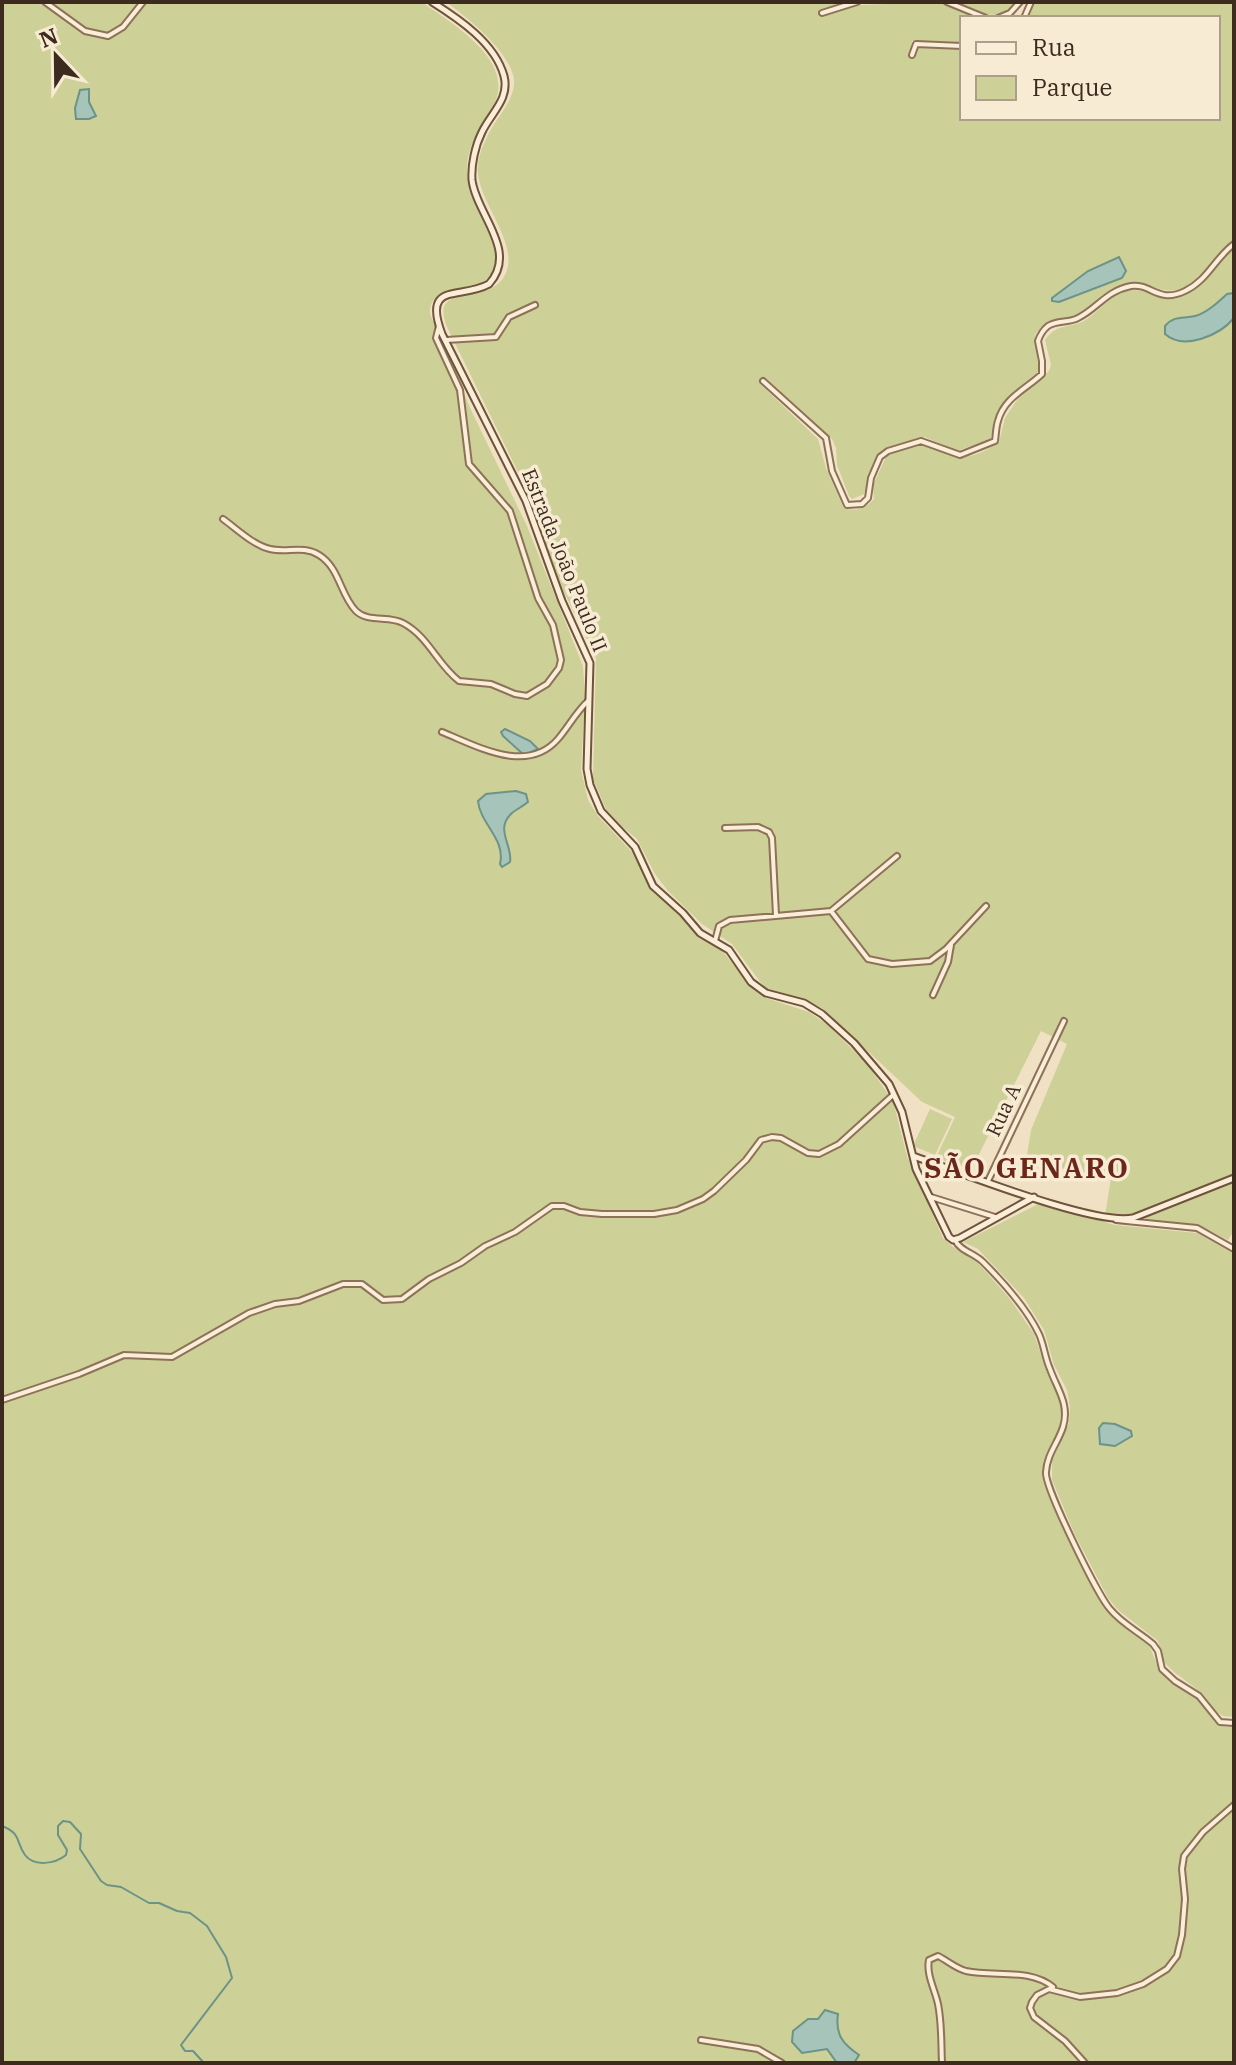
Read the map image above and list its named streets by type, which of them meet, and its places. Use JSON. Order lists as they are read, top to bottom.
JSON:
{
  "streets": {
    "street": ["Estrada João Paulo II", "Rua A"]
  },
  "districts": ["SÃO GENARO"],
  "legend": ["Rua", "Parque"],
  "north": "top"
}
